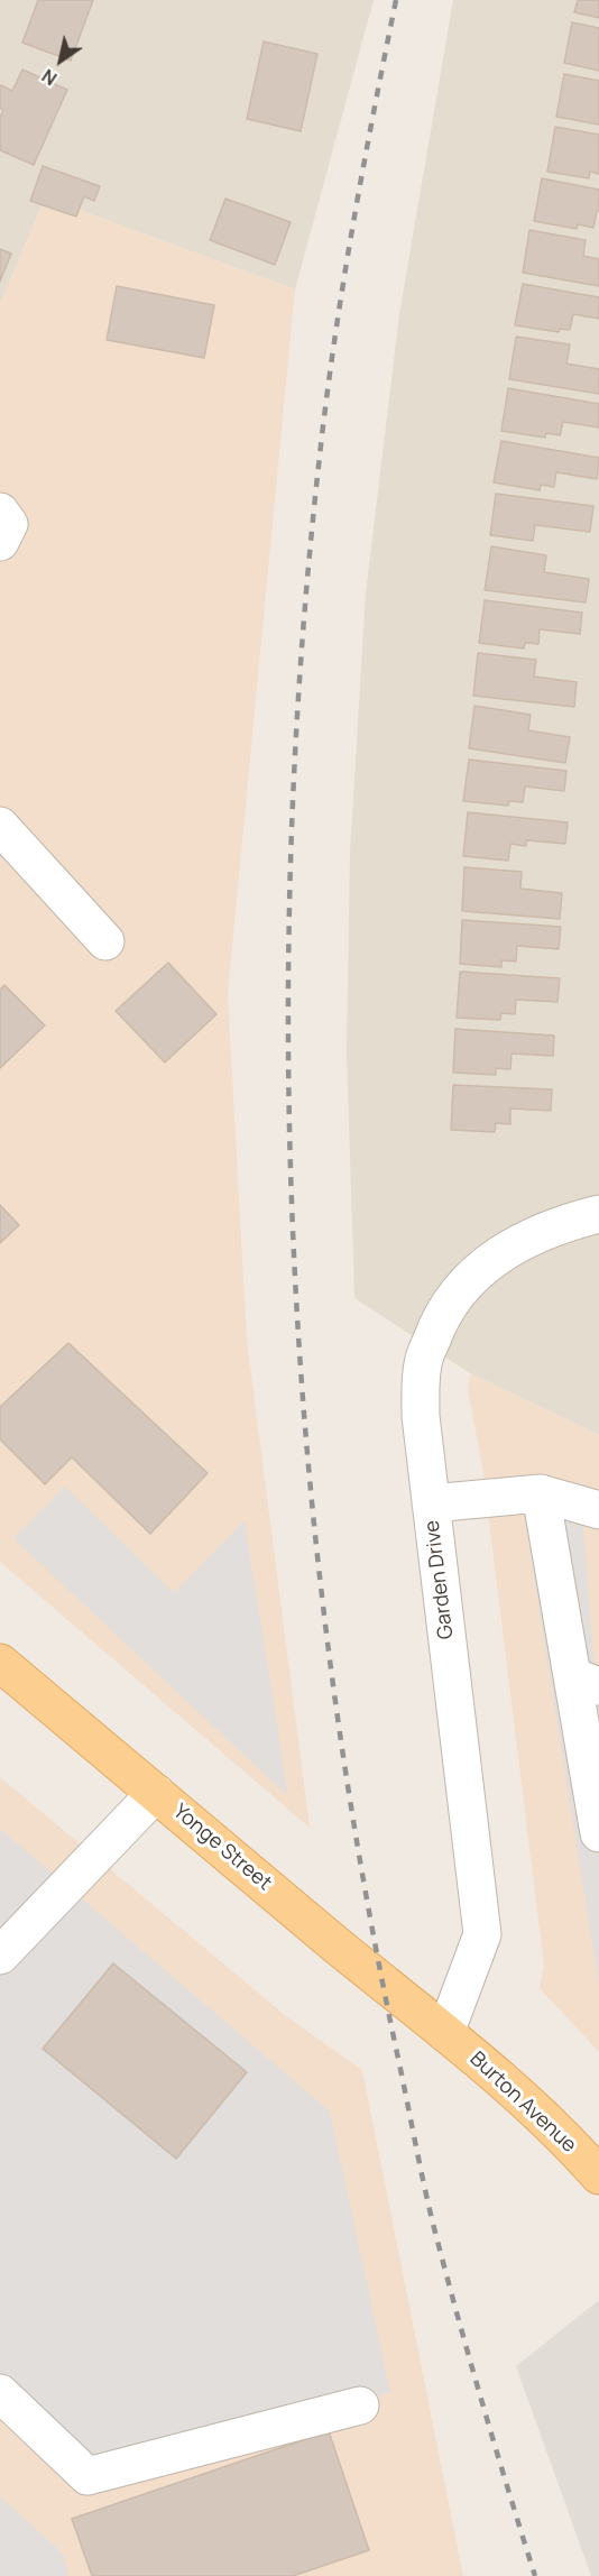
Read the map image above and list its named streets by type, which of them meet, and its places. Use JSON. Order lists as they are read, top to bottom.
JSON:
{
  "streets": {
    "main road": ["Yonge Street", "Burton Avenue"],
    "street": ["Garden Drive"]
  },
  "crossings": [
    ["Garden Drive", "Yonge Street"],
    ["Garden Drive", "Burton Avenue"],
    ["Yonge Street", "Burton Avenue"]
  ],
  "north": "bottom left"
}
